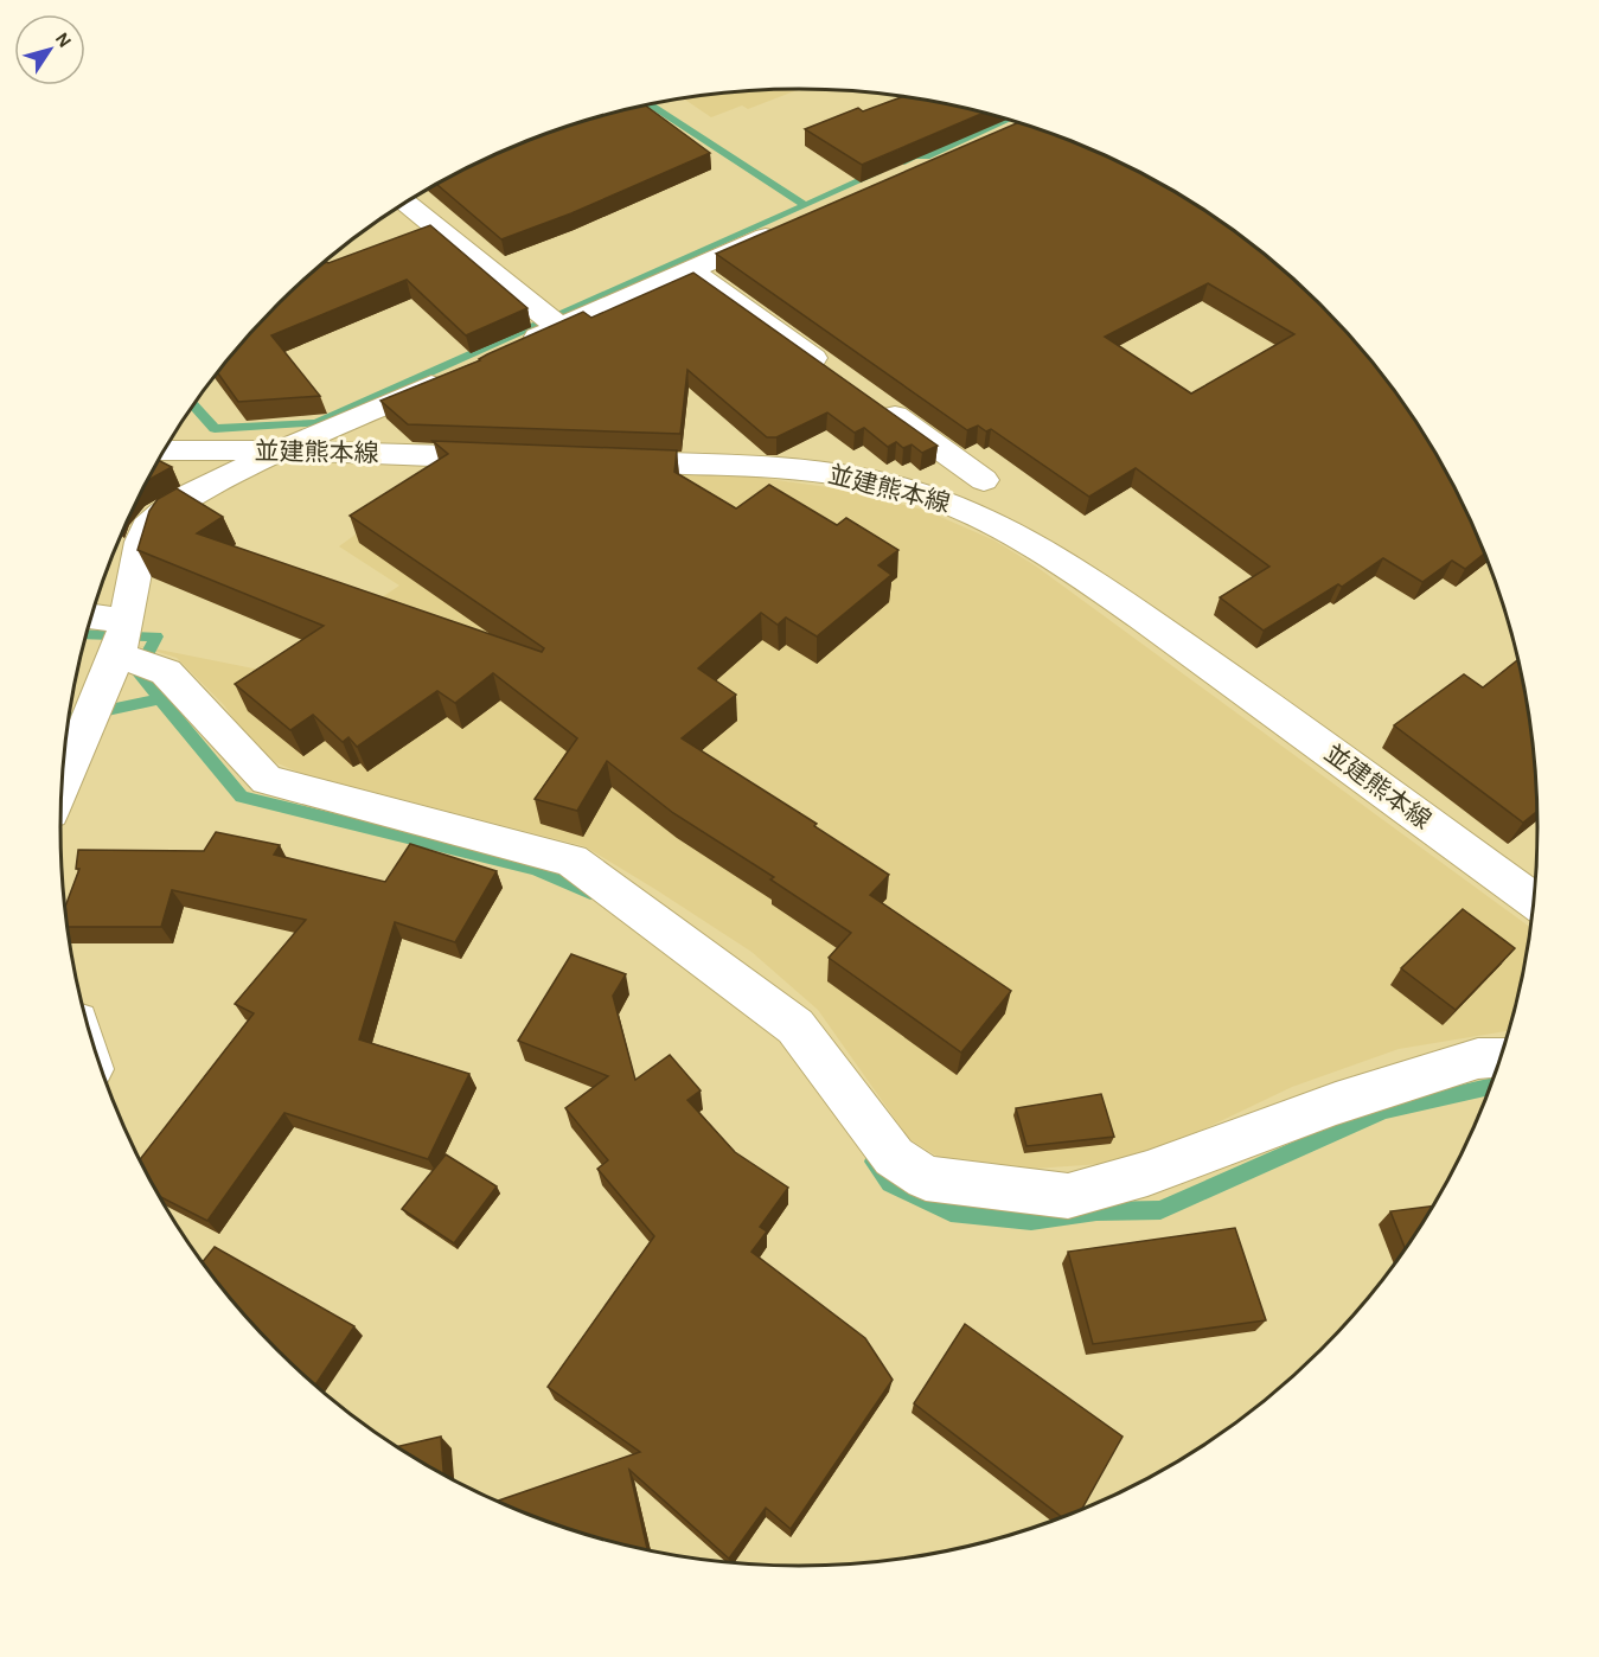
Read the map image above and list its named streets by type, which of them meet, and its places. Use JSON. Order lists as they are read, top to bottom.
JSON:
{
  "streets": {
    "street": ["並建熊本線"]
  },
  "north": "top right"
}
